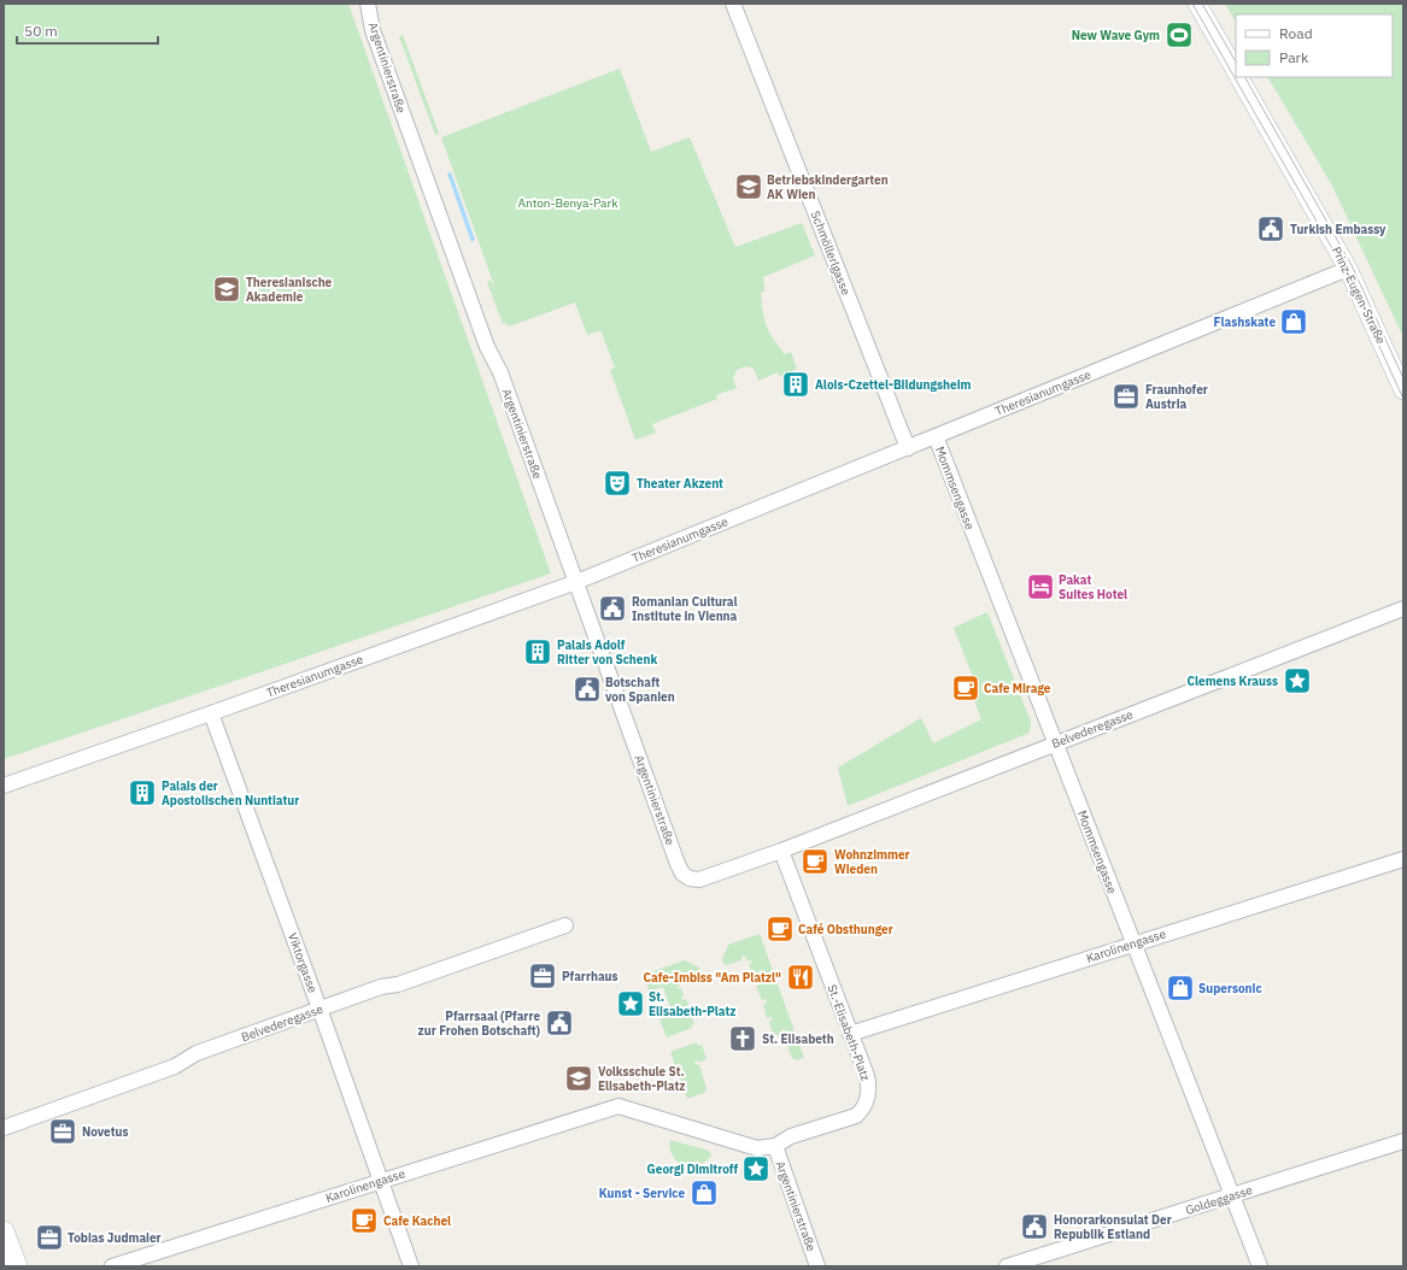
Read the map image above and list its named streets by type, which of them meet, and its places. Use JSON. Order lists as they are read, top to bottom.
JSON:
{
  "streets": {
    "street": [
      "Argentinierstraße",
      "Schmöllerlgasse",
      "Prinz-Eugen-Straße",
      "Theresianumgasse",
      "Mommsengasse",
      "Belvederegasse",
      "Karolinengasse",
      "Viktorgasse",
      "St.-Elisabeth-Platz",
      "Goldeggasse"
    ]
  },
  "crossings": [
    ["Argentinierstraße", "Theresianumgasse"],
    ["Argentinierstraße", "Belvederegasse"],
    ["Argentinierstraße", "St.-Elisabeth-Platz"],
    ["Schmöllerlgasse", "Theresianumgasse"],
    ["Prinz-Eugen-Straße", "Theresianumgasse"],
    ["Theresianumgasse", "Mommsengasse"],
    ["Theresianumgasse", "Viktorgasse"],
    ["Mommsengasse", "Belvederegasse"],
    ["Mommsengasse", "Karolinengasse"],
    ["Mommsengasse", "Goldeggasse"],
    ["Belvederegasse", "Viktorgasse"],
    ["Belvederegasse", "St.-Elisabeth-Platz"],
    ["Karolinengasse", "Viktorgasse"],
    ["Karolinengasse", "St.-Elisabeth-Platz"]
  ],
  "parks": ["Anton-Benya-Park"],
  "places": {
    "sports": ["New Wave Gym"],
    "school or university": ["Betriebskindergarten AK Wien", "Theresianische Akademie", "Volksschule St. Elisabeth-Platz"],
    "public building": [
      "Turkish Embassy",
      "Romanian Cultural Institute in Vienna",
      "Botschaft von Spanien",
      "Pfarrsaal (Pfarre zur Frohen Botschaft)",
      "Honorarkonsulat Der Republik Estland"
    ],
    "shop": ["Flashskate", "Supersonic", "Kunst - Service"],
    "building": ["Alois-Czettel-Bildungsheim", "Palais Adolf Ritter von Schenk", "Palais der Apostolischen Nuntiatur"],
    "office": [
      "Fraunhofer Austria",
      "Pfarrhaus",
      "Novetus",
      "Tobias Judmaier"
    ],
    "theatre": ["Theater Akzent"],
    "hotel": ["Pakat Suites Hotel"],
    "place": ["Clemens Krauss", "St. Elisabeth-Platz", "Georgi Dimitroff"],
    "cafe": [
      "Cafe Mirage",
      "Wohnzimmer Wieden",
      "Café Obsthunger",
      "Cafe Kachel"
    ],
    "restaurant": ["Cafe-Imbiss \"Am Platzl\""],
    "church": ["St. Elisabeth"]
  },
  "legend": ["Road", "Park"],
  "scale_bar": "50 m"
}
